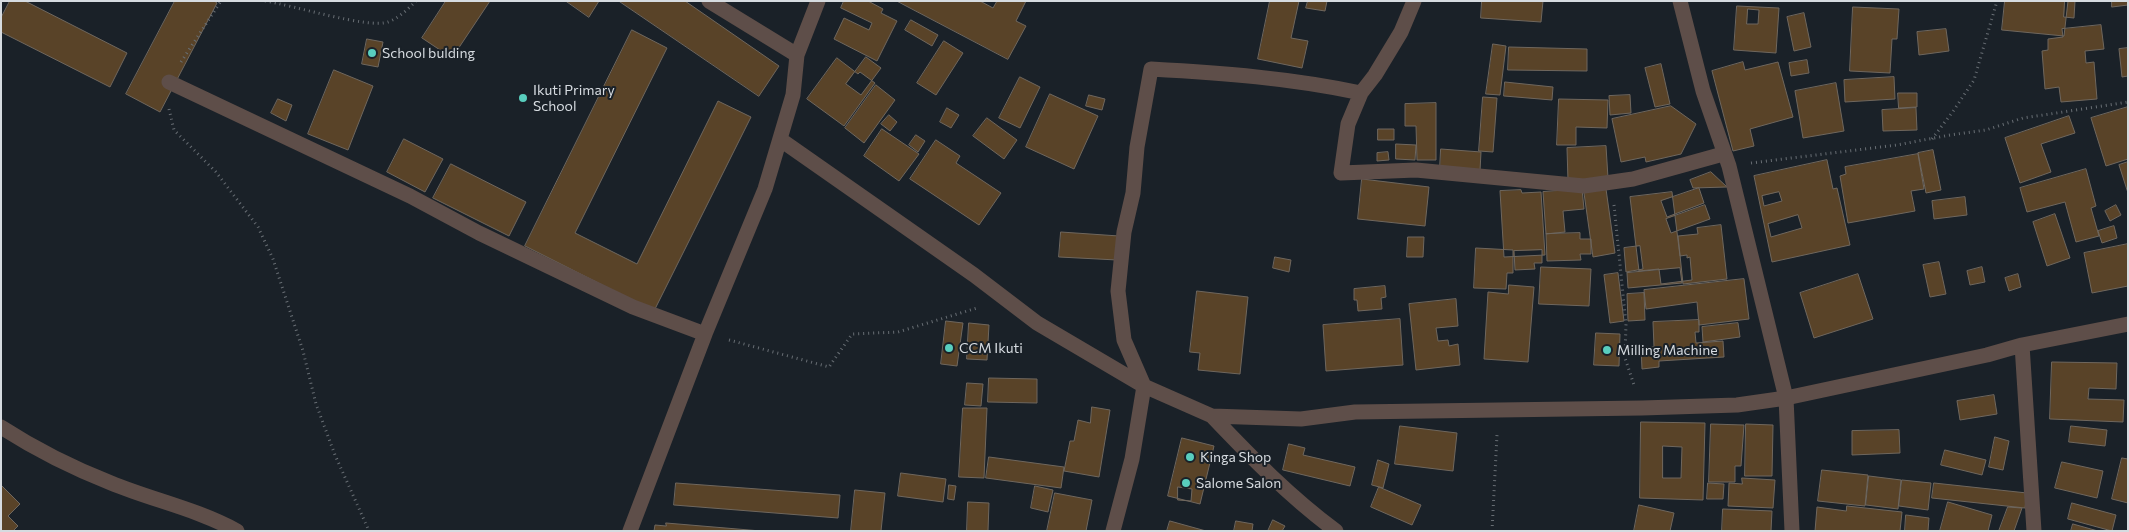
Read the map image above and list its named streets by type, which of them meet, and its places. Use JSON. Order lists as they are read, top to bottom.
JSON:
{
  "places": [
    "School bulding",
    "Ikuti Primary School",
    "CCM Ikuti",
    "Milling Machine",
    "Kinga Shop",
    "Salome Salon"
  ]
}
